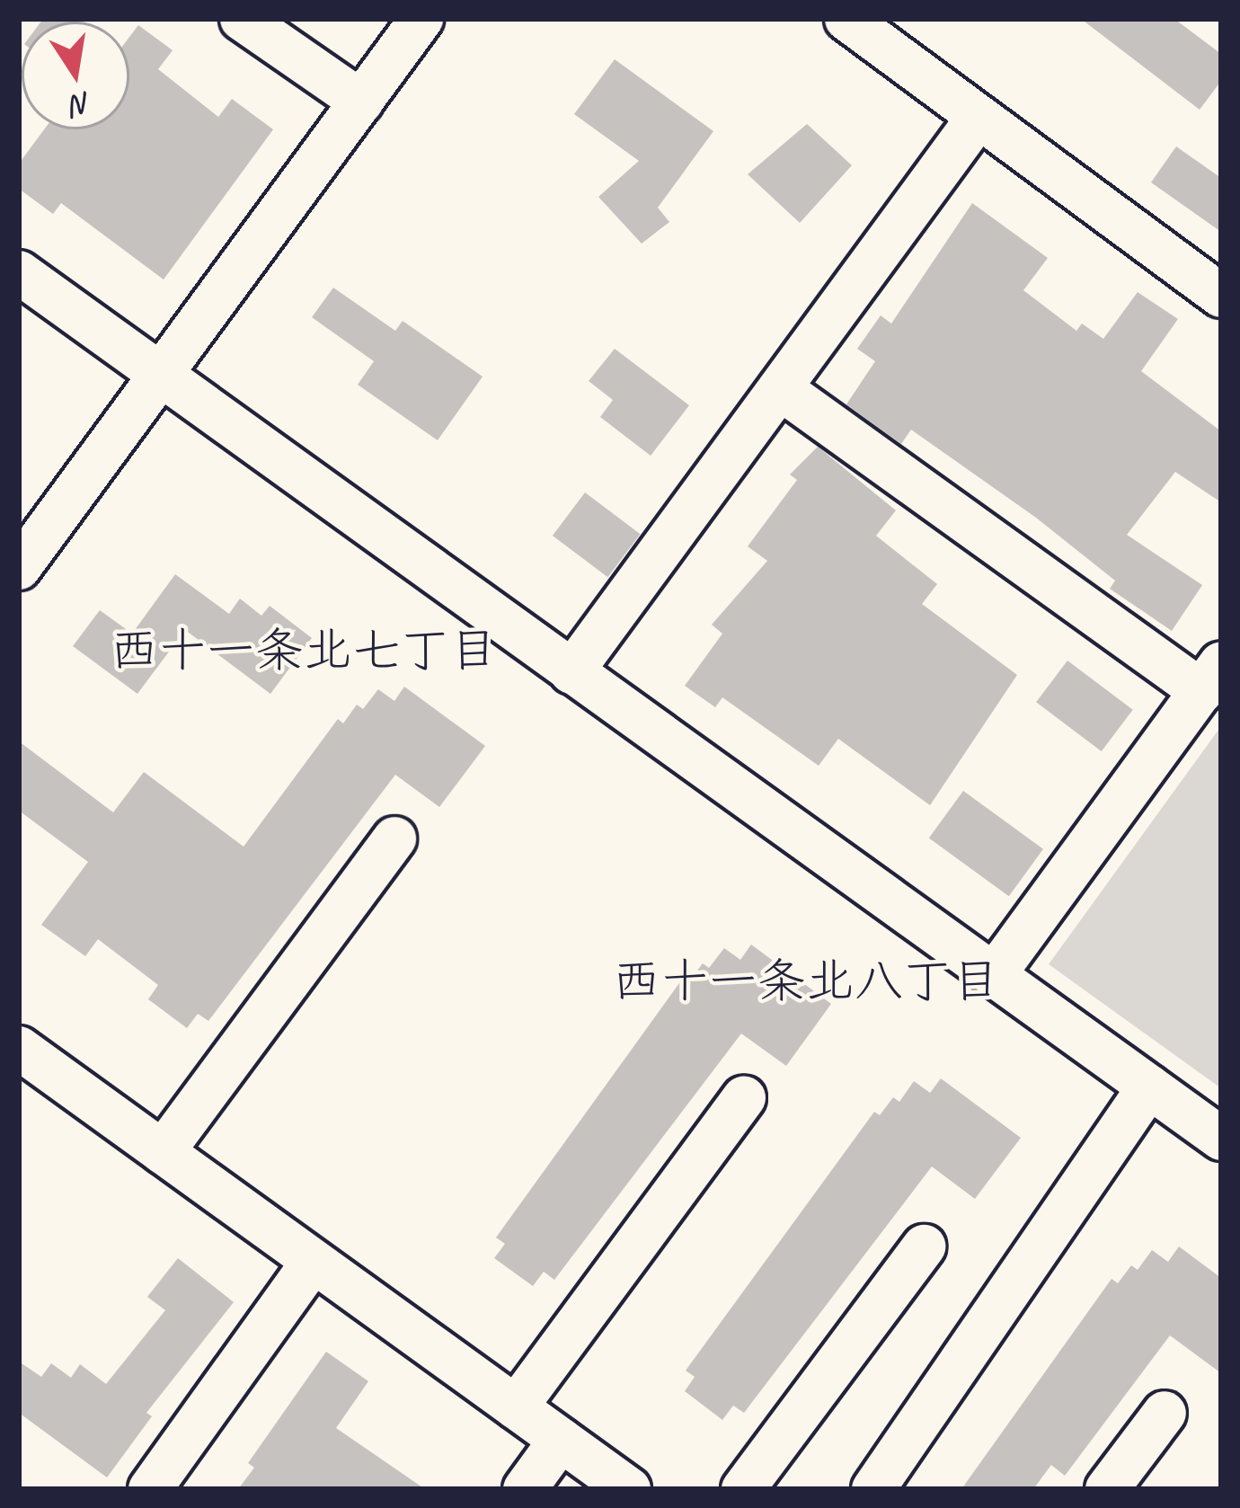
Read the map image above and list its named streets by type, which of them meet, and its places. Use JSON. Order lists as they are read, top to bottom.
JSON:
{
  "districts": ["西十一条北七丁目", "西十一条北八丁目"],
  "north": "bottom"
}
